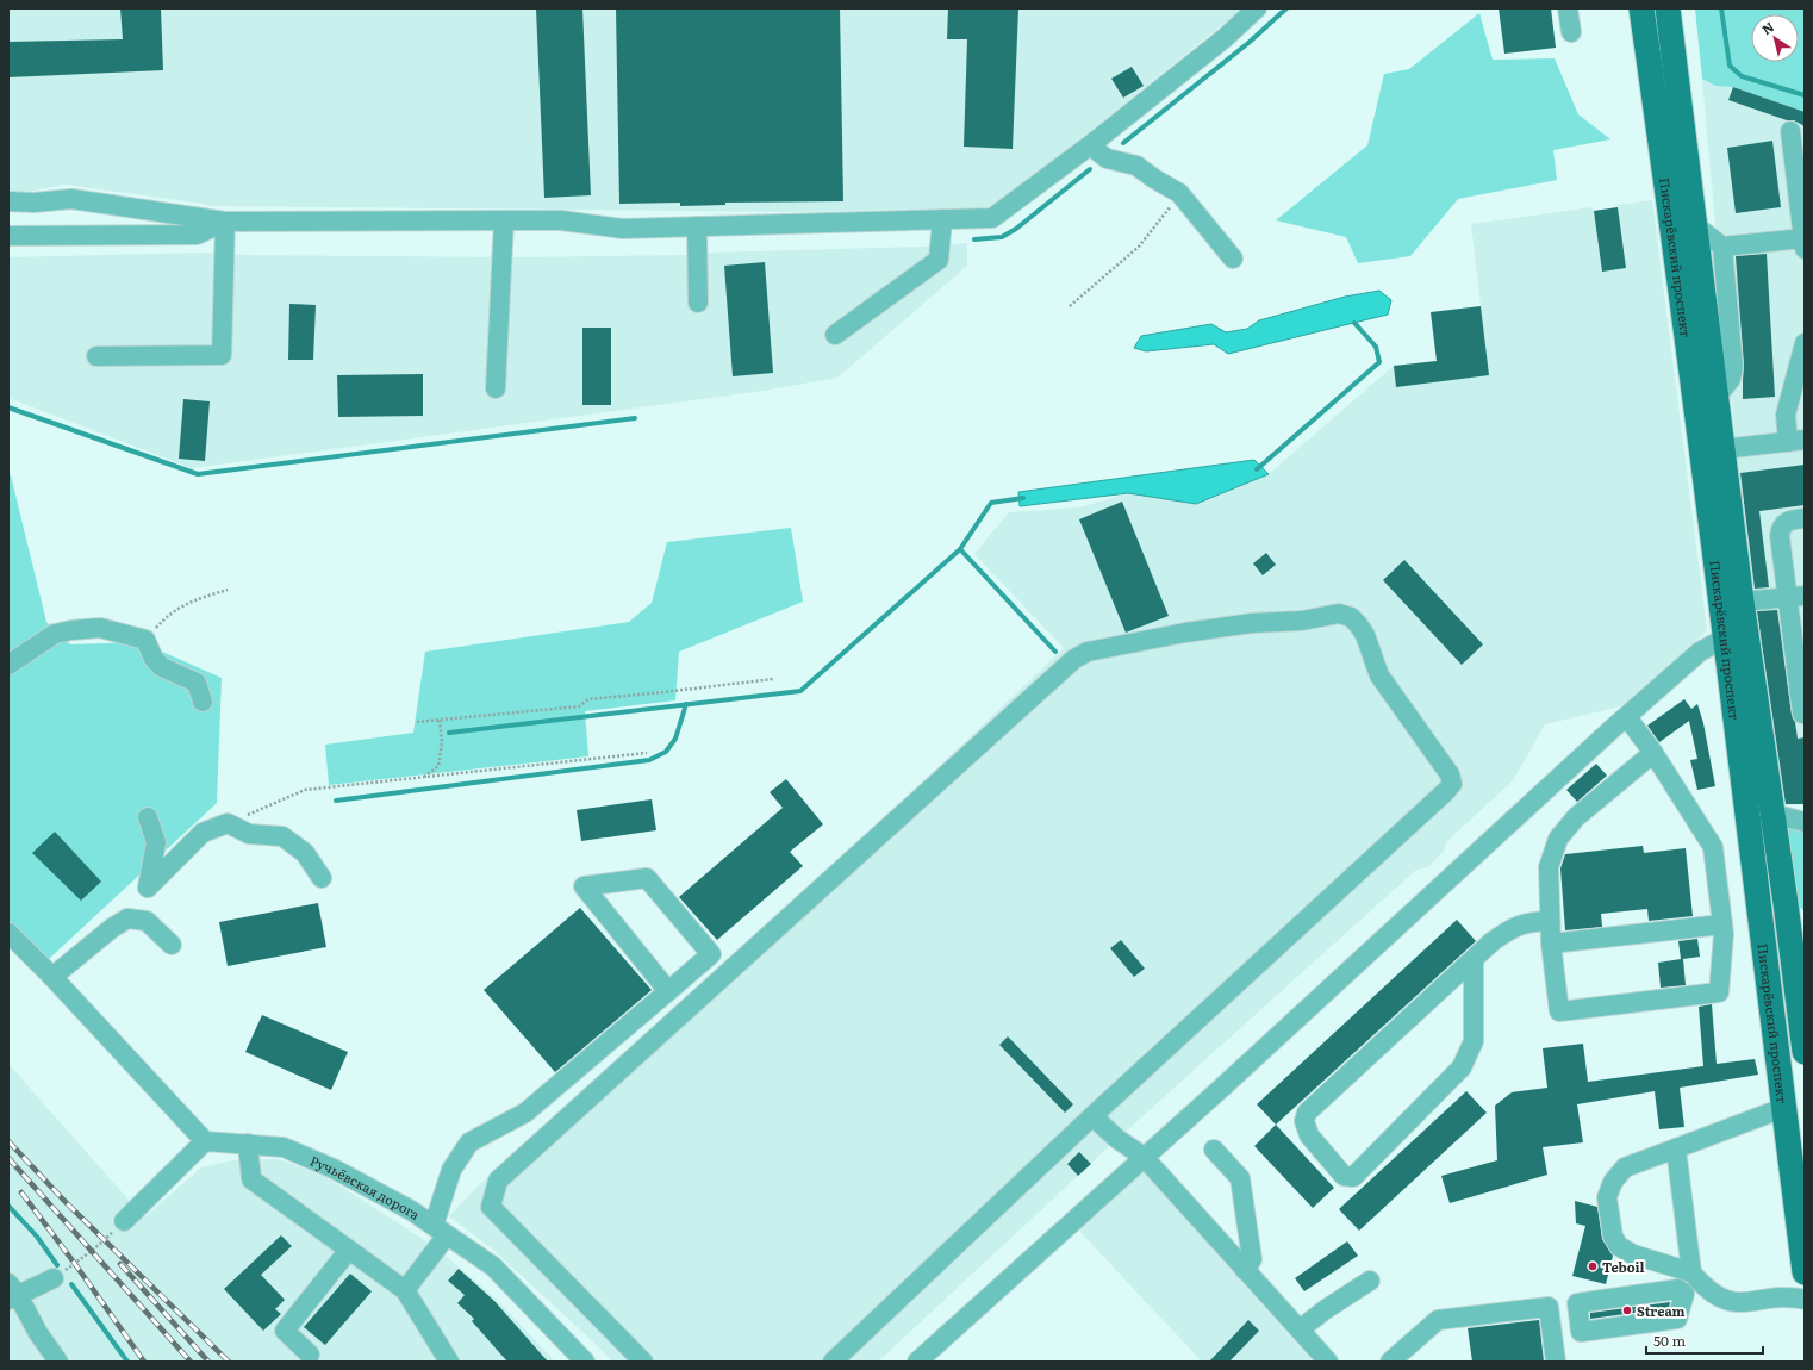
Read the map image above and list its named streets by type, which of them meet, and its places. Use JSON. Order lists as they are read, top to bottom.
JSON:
{
  "streets": {
    "main road": ["Пискарёвский проспект"],
    "street": ["Ручьёвская дорога"]
  },
  "places": ["Teboil", "Stream"],
  "scale_bar": "50 m",
  "north": "top left"
}
